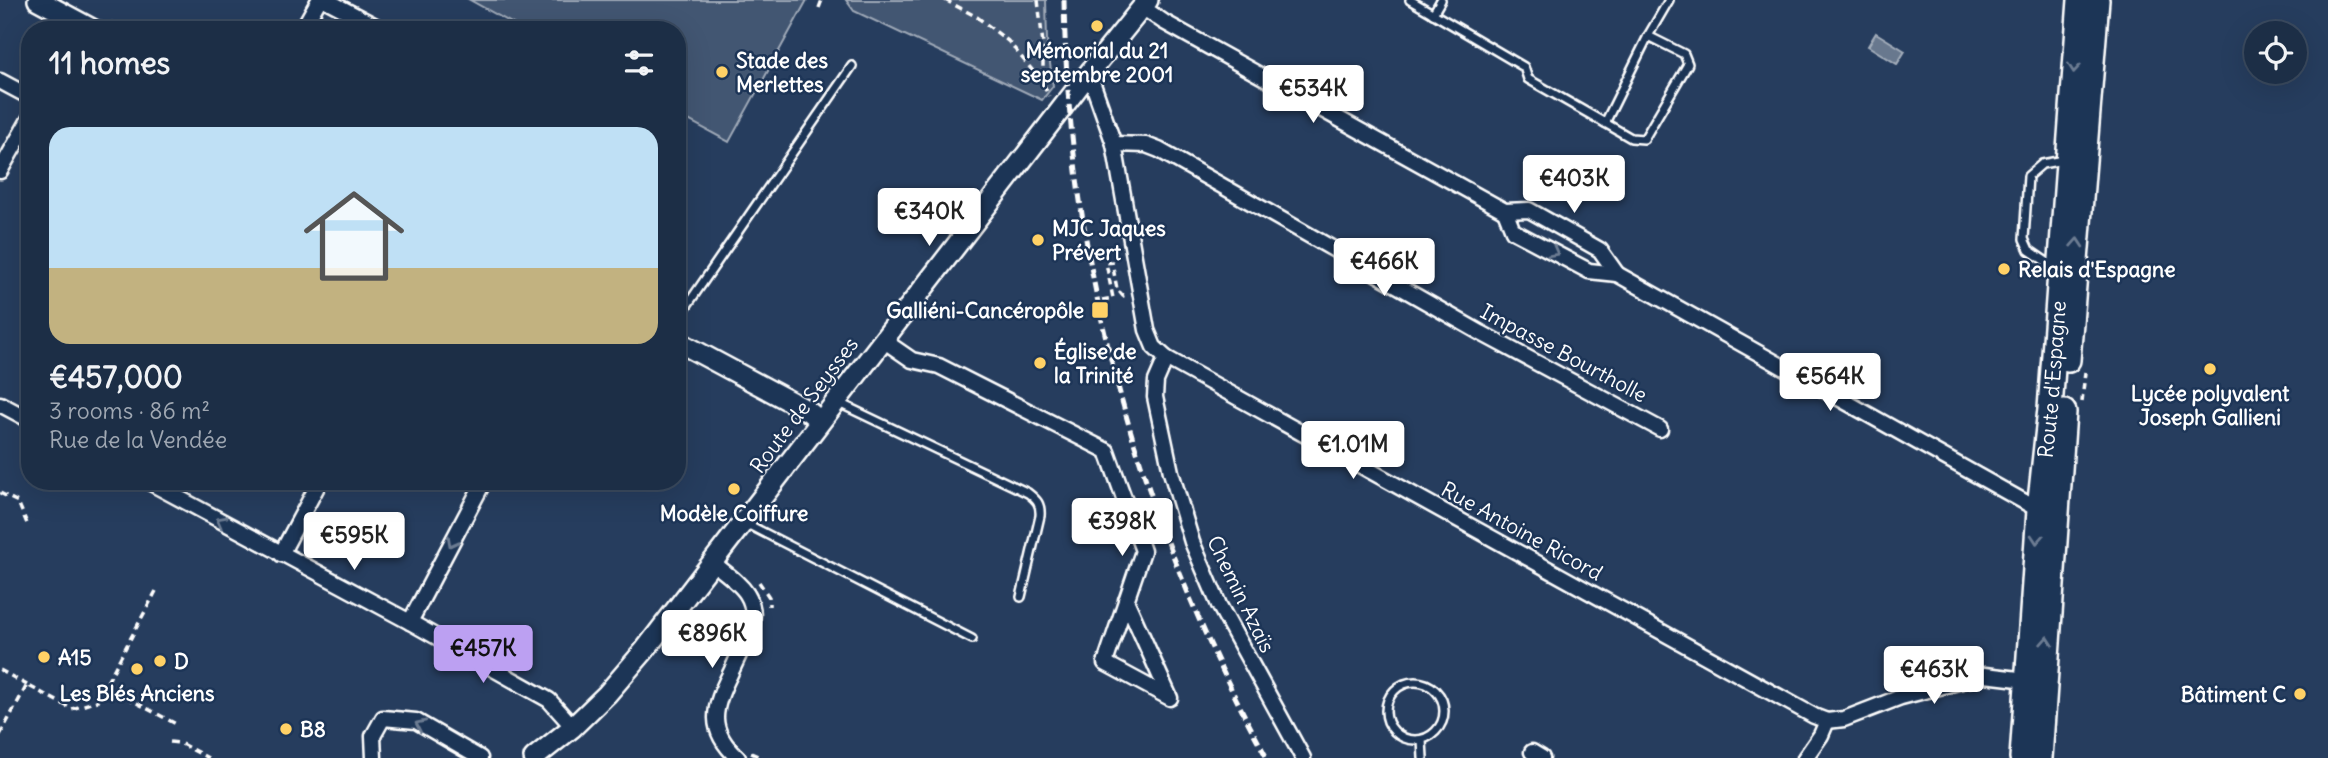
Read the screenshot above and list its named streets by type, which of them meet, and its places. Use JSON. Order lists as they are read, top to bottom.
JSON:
{
  "streets": {
    "main road": ["Route d'Espagne", "Route de Seysses"],
    "street": ["Impasse Bourtholle", "Rue Antoine Ricord", "Chemin Azaïs"]
  },
  "crossings": [
    ["Impasse Bourtholle", "Rue Antoine Ricord"],
    ["Route de Seysses", "Rue Antoine Ricord"],
    ["Rue Antoine Ricord", "Chemin Azaïs"]
  ],
  "places": {
    "other": [
      "Mémorial du 21 septembre 2001",
      "Stade des Merlettes",
      "MJC Jaques Prévert",
      "Relais d'Espagne",
      "Église de la Trinité",
      "Lycée polyvalent Joseph Gallieni",
      "Modèle Coiffure",
      "A15",
      "D",
      "Les Blés Anciens",
      "Bâtiment C",
      "B8"
    ],
    "transit": ["Galliéni-Cancéropôle"]
  },
  "page": {
    "heading": "11 homes",
    "price": [
      "€534K",
      "€403K",
      "€340K",
      "€466K",
      "€564K",
      "€1.01M",
      "€398K",
      "€595K",
      "€896K",
      "€457K",
      "€463K"
    ],
    "list": [
      {
        "name": "€457,000",
        "note": "3 rooms · 86 m² · Rue de la Vendée"
      }
    ]
  }
}
